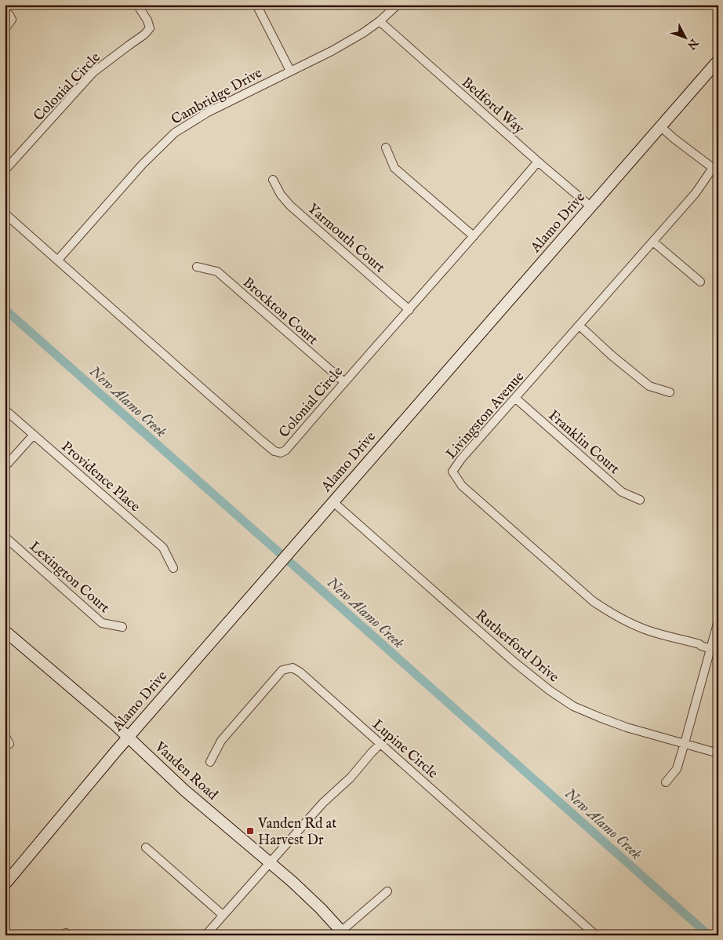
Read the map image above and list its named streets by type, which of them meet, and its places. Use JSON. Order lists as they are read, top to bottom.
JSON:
{
  "streets": {
    "main road": ["Alamo Drive", "Vanden Road"],
    "street": [
      "Colonial Circle",
      "Cambridge Drive",
      "Bedford Way",
      "Yarmouth Court",
      "Brockton Court",
      "Livingston Avenue",
      "Franklin Court",
      "Providence Place",
      "Lexington Court",
      "Rutherford Drive",
      "Lupine Circle"
    ]
  },
  "crossings": [
    ["Colonial Circle", "Cambridge Drive"],
    ["Colonial Circle", "Bedford Way"],
    ["Colonial Circle", "Yarmouth Court"],
    ["Colonial Circle", "Brockton Court"],
    ["Cambridge Drive", "Bedford Way"],
    ["Bedford Way", "Alamo Drive"],
    ["Alamo Drive", "Rutherford Drive"],
    ["Alamo Drive", "Vanden Road"],
    ["Livingston Avenue", "Franklin Court"]
  ],
  "water": ["New Alamo Creek"],
  "places": {
    "transit": ["Vanden Rd at Harvest Dr"]
  },
  "north": "bottom right"
}
